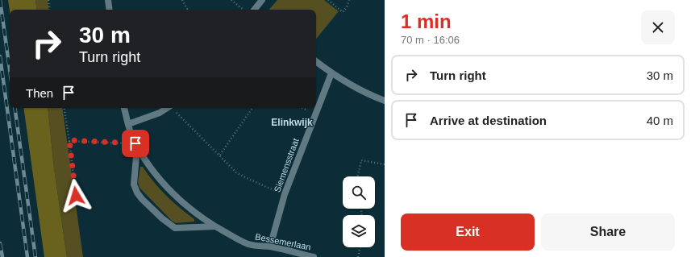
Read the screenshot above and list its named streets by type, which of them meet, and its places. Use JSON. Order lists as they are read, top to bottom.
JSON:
{
  "streets": {
    "street": ["Siemensstraat", "Bessemerlaan"]
  },
  "crossings": [
    ["Siemensstraat", "Bessemerlaan"]
  ],
  "districts": ["Elinkwijk"],
  "page": {
    "heading": ["1 min", "70 m · 16:06"],
    "turn": ["30 m", "Turn right"],
    "list": [
      {
        "name": "Turn right",
        "value": "30 m"
      },
      {
        "name": "Arrive at destination",
        "value": "40 m"
      }
    ],
    "then": "Then",
    "buttons": ["Exit", "Share"]
  }
}
